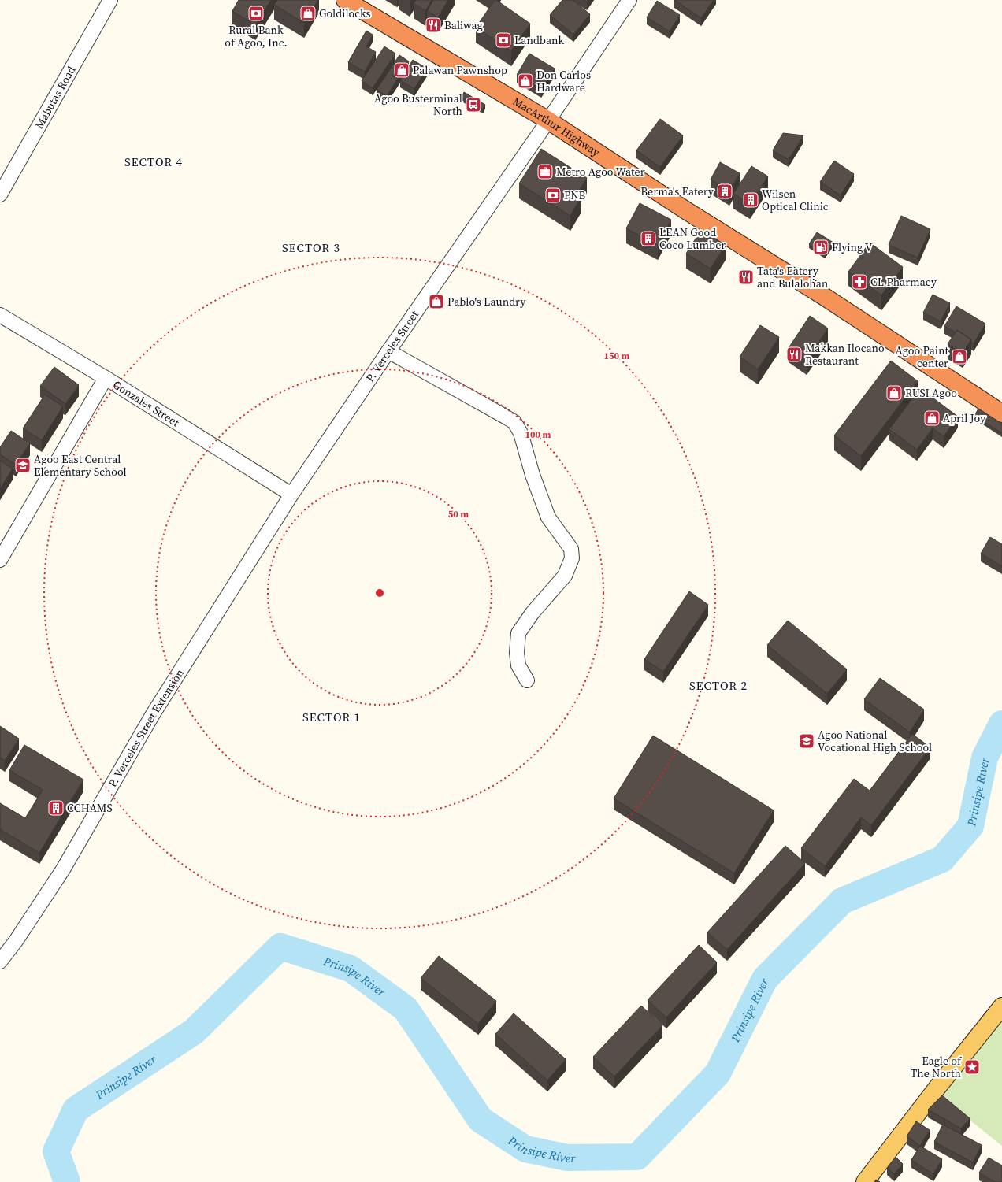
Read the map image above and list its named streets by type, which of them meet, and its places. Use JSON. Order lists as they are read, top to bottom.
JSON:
{
  "streets": {
    "highway": ["MacArthur Highway"],
    "street": [
      "Mabutas Road",
      "P. Verceles Street",
      "Gonzales Street",
      "P. Verceles Street Extension"
    ]
  },
  "crossings": [
    ["MacArthur Highway", "P. Verceles Street"],
    ["P. Verceles Street", "Gonzales Street"],
    ["P. Verceles Street", "P. Verceles Street Extension"],
    ["Gonzales Street", "P. Verceles Street Extension"]
  ],
  "districts": [
    "SECTOR 4",
    "SECTOR 3",
    "SECTOR 2",
    "SECTOR 1"
  ],
  "water": ["Prinsipe River"],
  "places": {
    "bank": ["Rural Bank of Agoo, Inc.", "Landbank", "PNB"],
    "shop": [
      "Goldilocks",
      "Palawan Pawnshop",
      "Don Carlos Hardware",
      "Pablo's Laundry",
      "Agoo Paint center",
      "RUSI Agoo",
      "April Joy"
    ],
    "restaurant": ["Baliwag", "Tata's Eatery and Bulalohan", "Makkan Ilocano Restaurant"],
    "bus stop": ["Agoo Busterminal North"],
    "office": ["Metro Agoo Water"],
    "building": [
      "Berma's Eatery",
      "Wilsen Optical Clinic",
      "LEAN Good Coco Lumber",
      "CCHAMS"
    ],
    "fuel station": ["Flying V"],
    "pharmacy": ["CL Pharmacy"],
    "school or university": ["Agoo East Central Elementary School", "Agoo National Vocational High School"],
    "place": ["Eagle of The North"]
  },
  "rings": ["150 m", "100 m", "50 m"]
}
